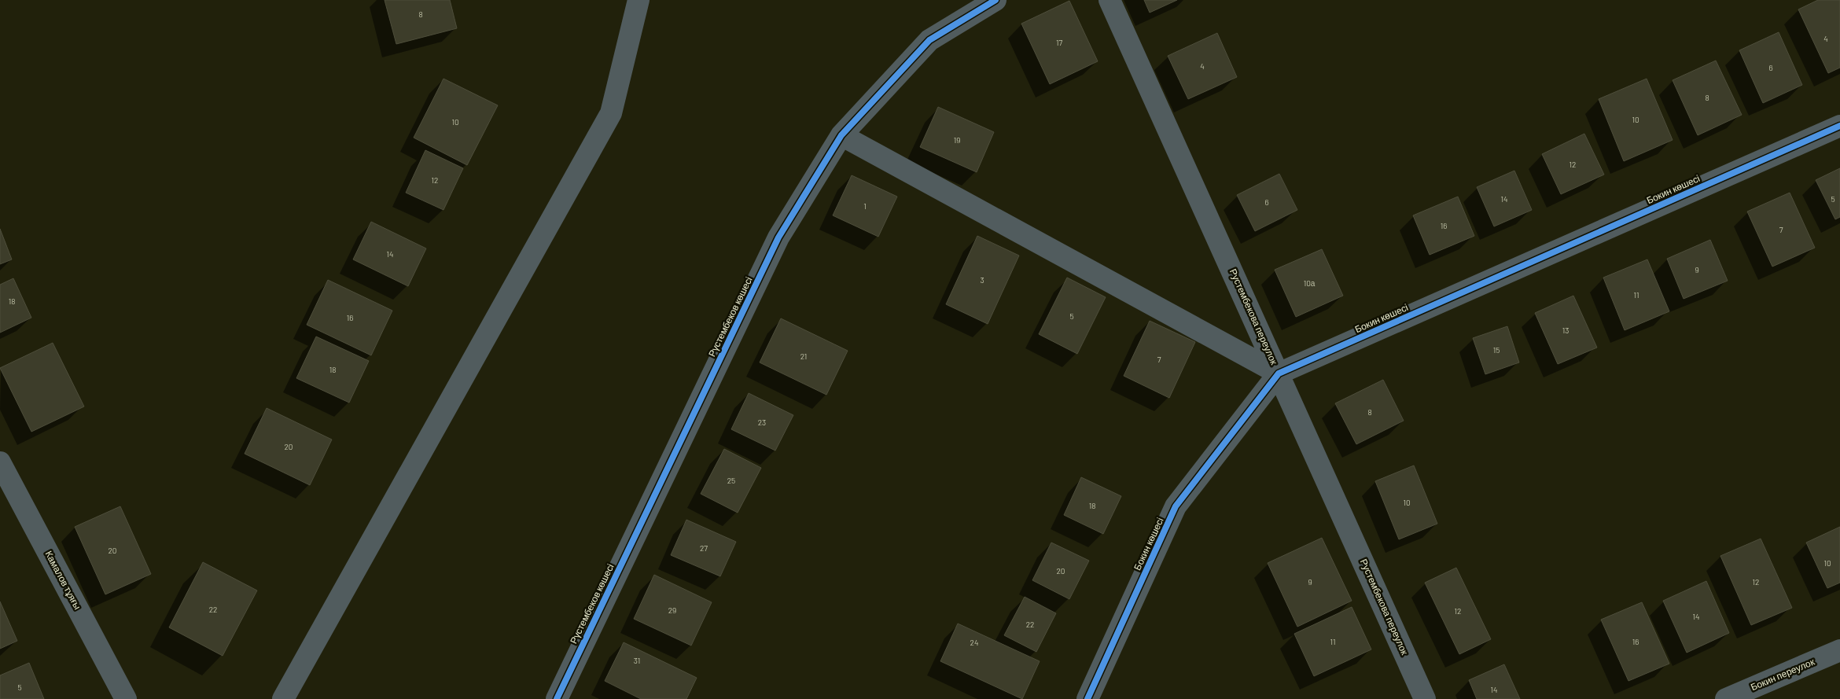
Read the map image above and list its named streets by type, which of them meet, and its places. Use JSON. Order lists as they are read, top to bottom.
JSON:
{
  "streets": {
    "street": [
      "Бокин көшесі",
      "Рүстембеков көшесі",
      "Рустембекова переулок",
      "Камалов тұяғы",
      "Бокин переулок"
    ]
  },
  "crossings": [
    ["Бокин көшесі", "Рустембекова переулок"]
  ],
  "house_numbers": [
    "8",
    "4",
    "17",
    "4",
    "6",
    "8",
    "10",
    "10",
    "19",
    "12",
    "12",
    "14",
    "5",
    "6",
    "1",
    "16",
    "7",
    "14",
    "9",
    "3",
    "10а",
    "11",
    "18",
    "5",
    "16",
    "13",
    "15",
    "21",
    "7",
    "18",
    "8",
    "23",
    "20",
    "25",
    "10",
    "18",
    "27",
    "20",
    "10",
    "20",
    "9",
    "12",
    "22",
    "29",
    "12",
    "14",
    "22",
    "11",
    "16",
    "24",
    "31",
    "5",
    "14"
  ]
}
